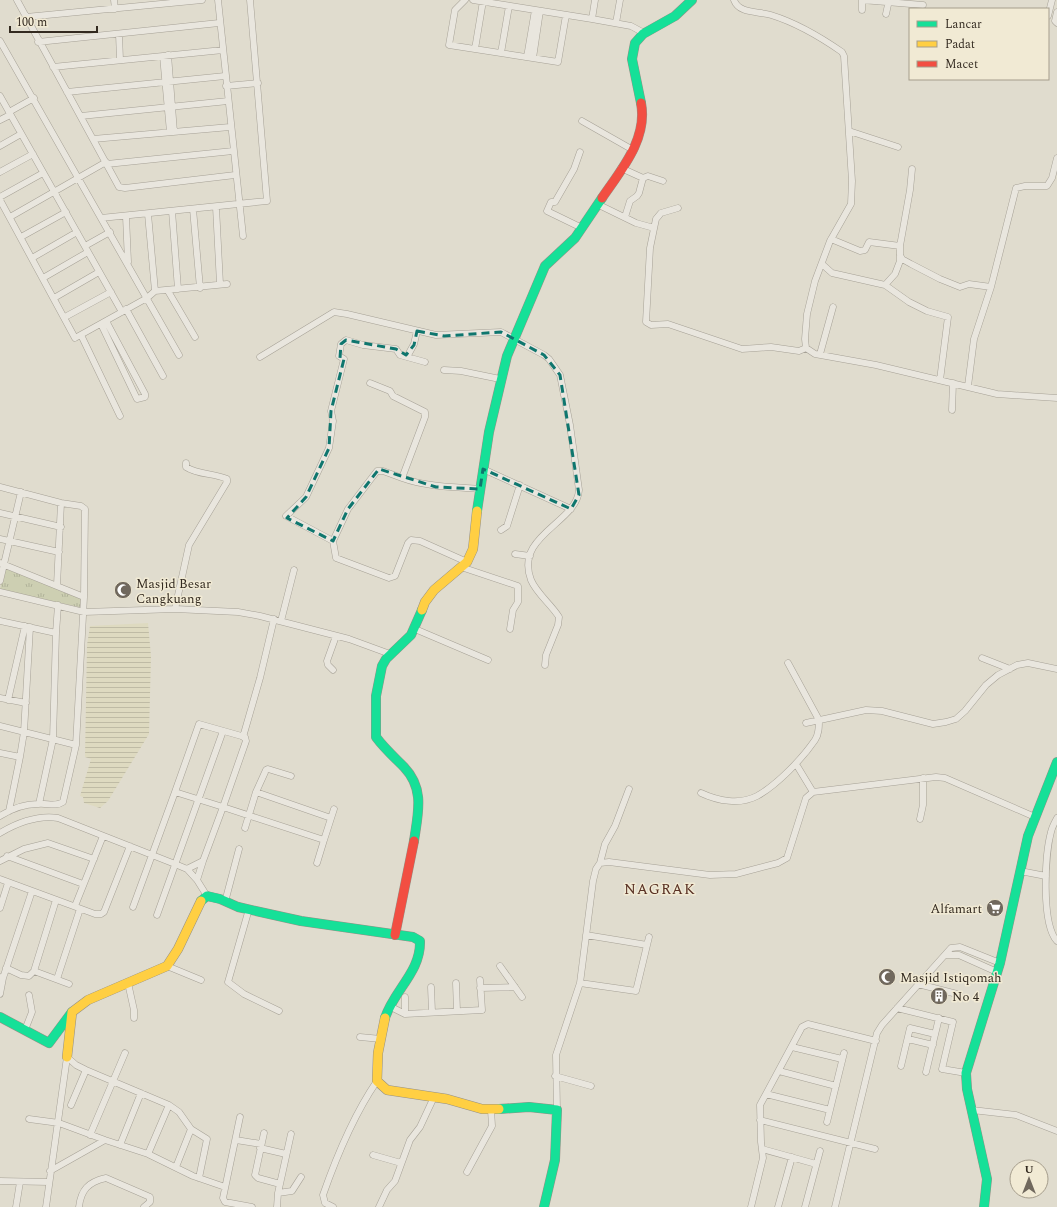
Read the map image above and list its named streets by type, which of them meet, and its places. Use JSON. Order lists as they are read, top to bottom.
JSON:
{
  "districts": ["NAGRAK"],
  "places": {
    "mosque": ["Masjid Besar Cangkuang", "Masjid Istiqomah"],
    "supermarket": ["Alfamart"],
    "building": ["No 4"]
  },
  "legend": ["Lancar", "Padat", "Macet"],
  "scale_bar": "100 m",
  "north": "top"
}
